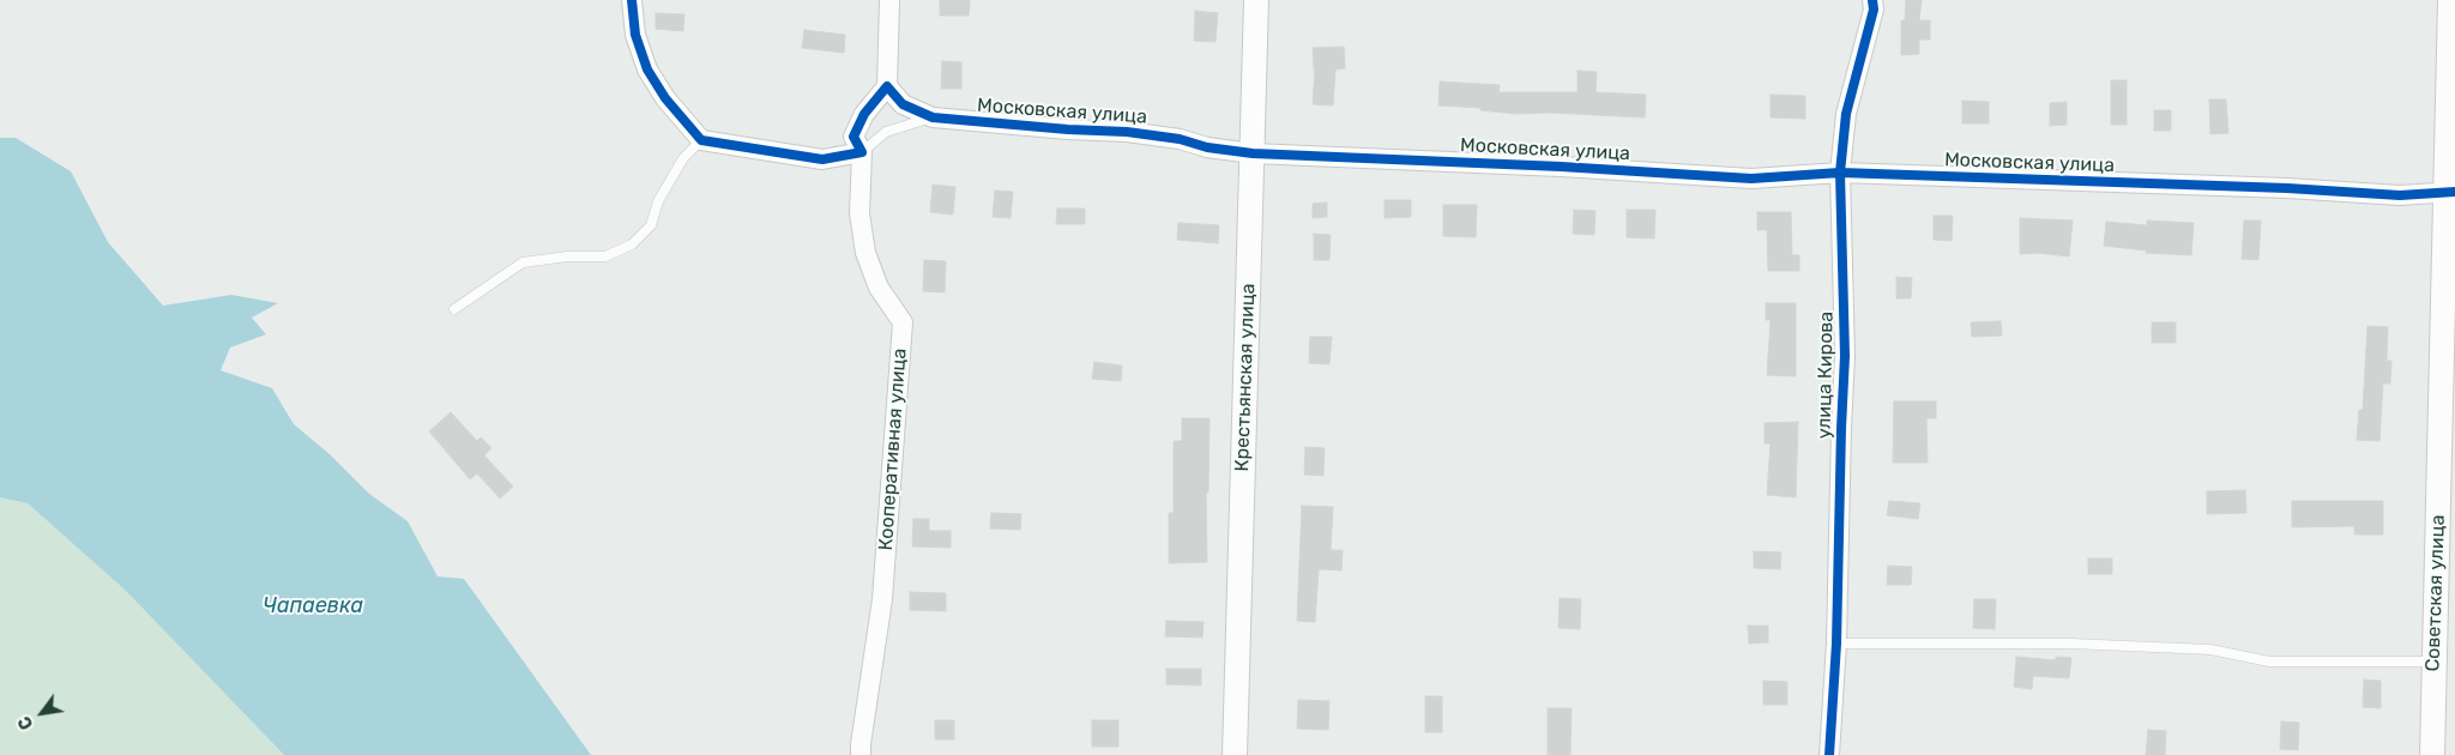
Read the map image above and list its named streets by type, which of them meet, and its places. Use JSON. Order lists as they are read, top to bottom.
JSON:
{
  "streets": {
    "street": [
      "Московская улица",
      "улица Кирова",
      "Крестьянская улица",
      "Кооперативная улица",
      "Советская улица"
    ]
  },
  "crossings": [
    ["Московская улица", "улица Кирова"],
    ["Московская улица", "Крестьянская улица"],
    ["Московская улица", "Советская улица"]
  ],
  "water": ["Чапаевка"],
  "north": "bottom left"
}
